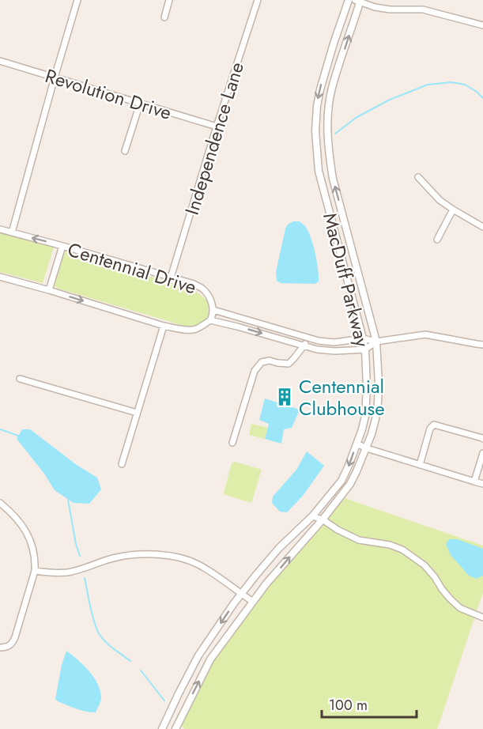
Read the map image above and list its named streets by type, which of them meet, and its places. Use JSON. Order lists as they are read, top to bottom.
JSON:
{
  "streets": {
    "street": [
      "Revolution Drive",
      "Independence Lane",
      "Centennial Drive",
      "MacDuff Parkway"
    ]
  },
  "crossings": [
    ["Revolution Drive", "Independence Lane"],
    ["Independence Lane", "Centennial Drive"],
    ["Centennial Drive", "MacDuff Parkway"]
  ],
  "places": {
    "building": ["Centennial Clubhouse"]
  },
  "scale_bar": "100 m"
}
